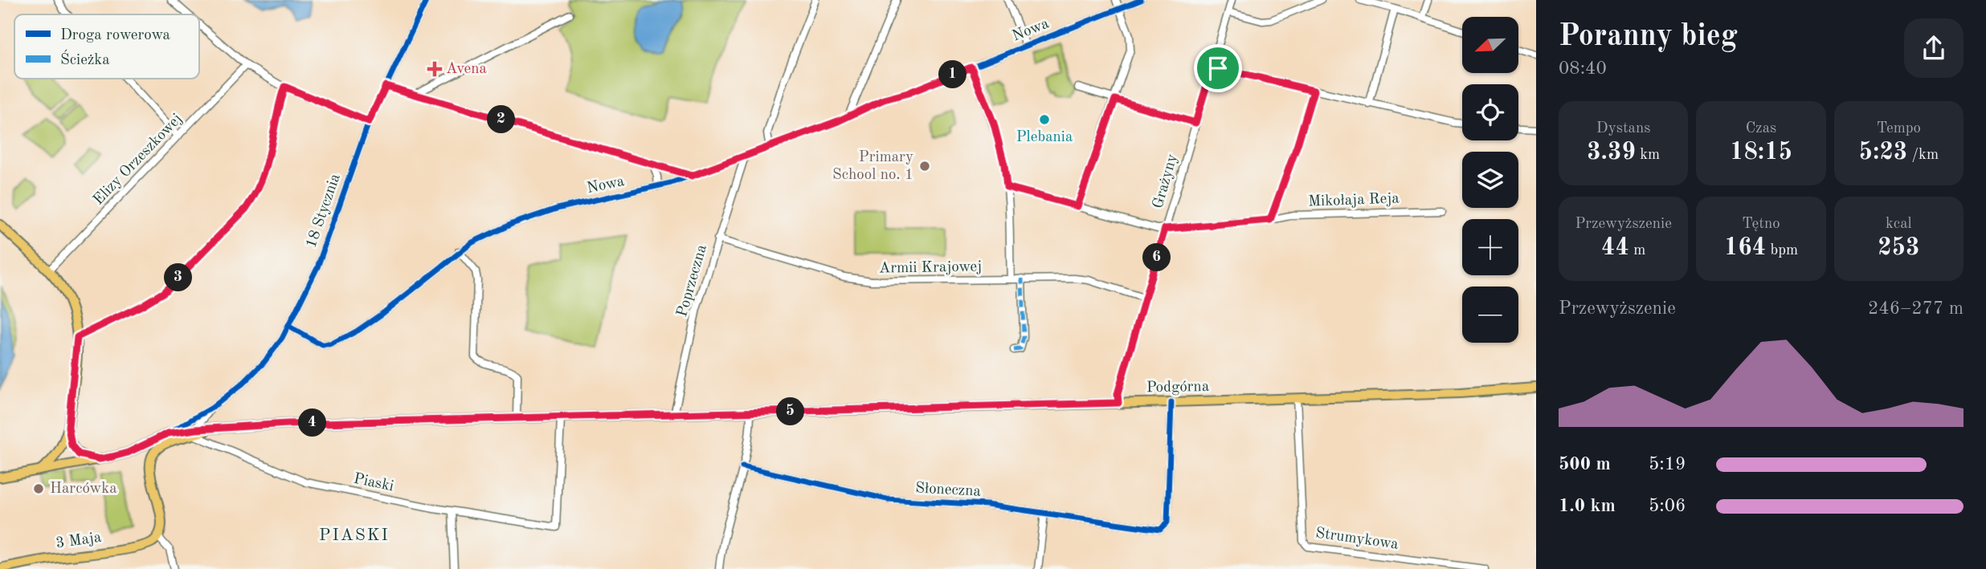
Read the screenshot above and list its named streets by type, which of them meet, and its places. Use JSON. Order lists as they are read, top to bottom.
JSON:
{
  "streets": {
    "main road": ["Podgórna", "3 Maja"],
    "street": [
      "Nowa",
      "Elizy Orzeszkowej",
      "Grażyny",
      "Mikołaja Reja",
      "18 Stycznia",
      "Armii Krajowej",
      "Poprzeczna",
      "Piaski",
      "Słoneczna",
      "Strumykowa"
    ]
  },
  "crossings": [
    ["Nowa", "18 Stycznia"],
    ["Nowa", "Poprzeczna"],
    ["Grażyny", "Mikołaja Reja"],
    ["Grażyny", "Armii Krajowej"],
    ["Grażyny", "Podgórna"],
    ["18 Stycznia", "Podgórna"],
    ["18 Stycznia", "Piaski"],
    ["Armii Krajowej", "Poprzeczna"],
    ["Poprzeczna", "Podgórna"],
    ["Podgórna", "Piaski"],
    ["Podgórna", "Słoneczna"],
    ["Podgórna", "Strumykowa"]
  ],
  "districts": ["PIASKI"],
  "places": {
    "health": ["Avena"],
    "other": ["Plebania", "Primary School no. 1", "Harcówka"]
  },
  "legend": ["Droga rowerowa", "Ścieżka"],
  "north": "bottom left",
  "page": {
    "heading": ["Poranny bieg", "08:40"],
    "map_buttons": ["+", "−"],
    "pins": [
      "1",
      "2",
      "6",
      "3",
      "5",
      "4"
    ],
    "stats": [
      ["Dystans", "3.39 km"],
      ["Czas", "18:15"],
      ["Tempo", "5:23 /km"],
      ["Przewyższenie", "44 m"],
      ["Tętno", "164 bpm"],
      ["kcal", "253"]
    ],
    "chart": ["Przewyższenie", "246–277 m"],
    "list": [
      {
        "name": "500 m",
        "note": "5:19"
      },
      {
        "name": "1.0 km",
        "note": "5:06"
      }
    ]
  }
}
